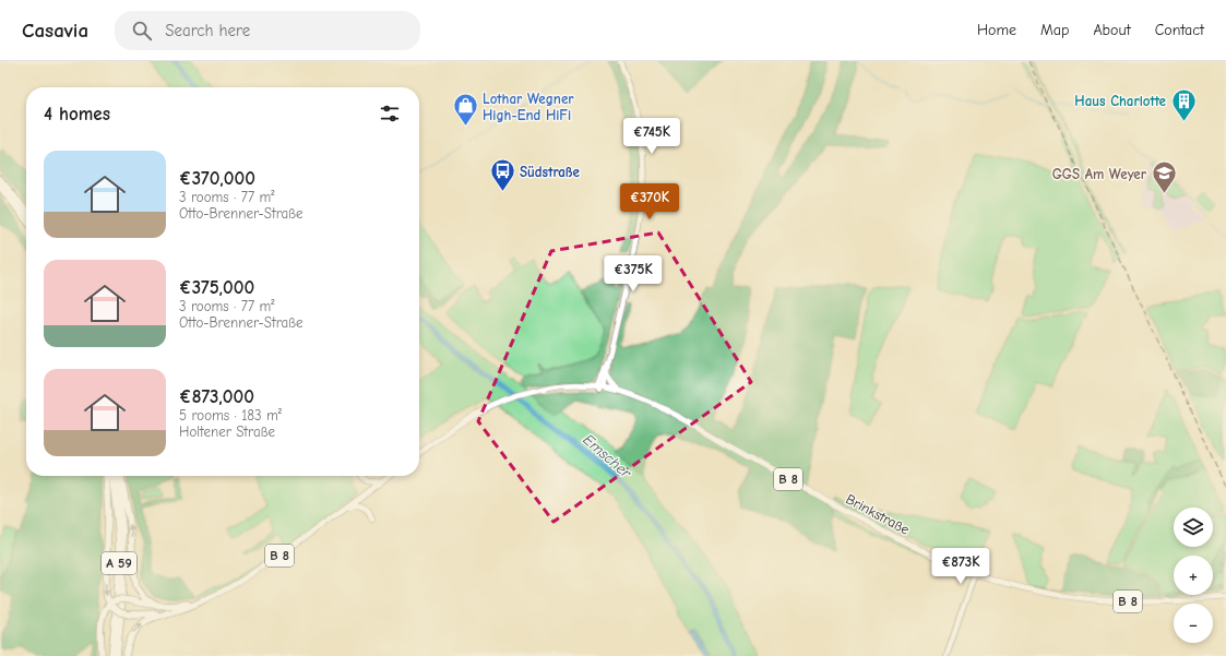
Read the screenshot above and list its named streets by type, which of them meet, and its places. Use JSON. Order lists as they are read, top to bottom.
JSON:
{
  "streets": {
    "highway": ["A 59"],
    "main road": ["B 8", "Brinkstraße"]
  },
  "water": ["Emscher"],
  "places": {
    "building": ["Haus Charlotte"],
    "shop": ["Lothar Wegner High-End HiFi"],
    "bus stop": ["Südstraße"],
    "school or university": ["GGS Am Weyer"]
  },
  "page": {
    "header": "Casavia",
    "search": "Search here",
    "nav": [
      "Home",
      "Map",
      "About",
      "Contact"
    ],
    "heading": "4 homes",
    "price": [
      "€745K",
      "€370K",
      "€375K",
      "€873K"
    ],
    "list": [
      {
        "name": "€370,000",
        "note": "3 rooms · 77 m² · Otto-Brenner-Straße"
      },
      {
        "name": "€375,000",
        "note": "3 rooms · 77 m² · Otto-Brenner-Straße"
      },
      {
        "name": "€873,000",
        "note": "5 rooms · 183 m² · Holtener Straße"
      }
    ],
    "map_buttons": ["+", "−"]
  }
}
